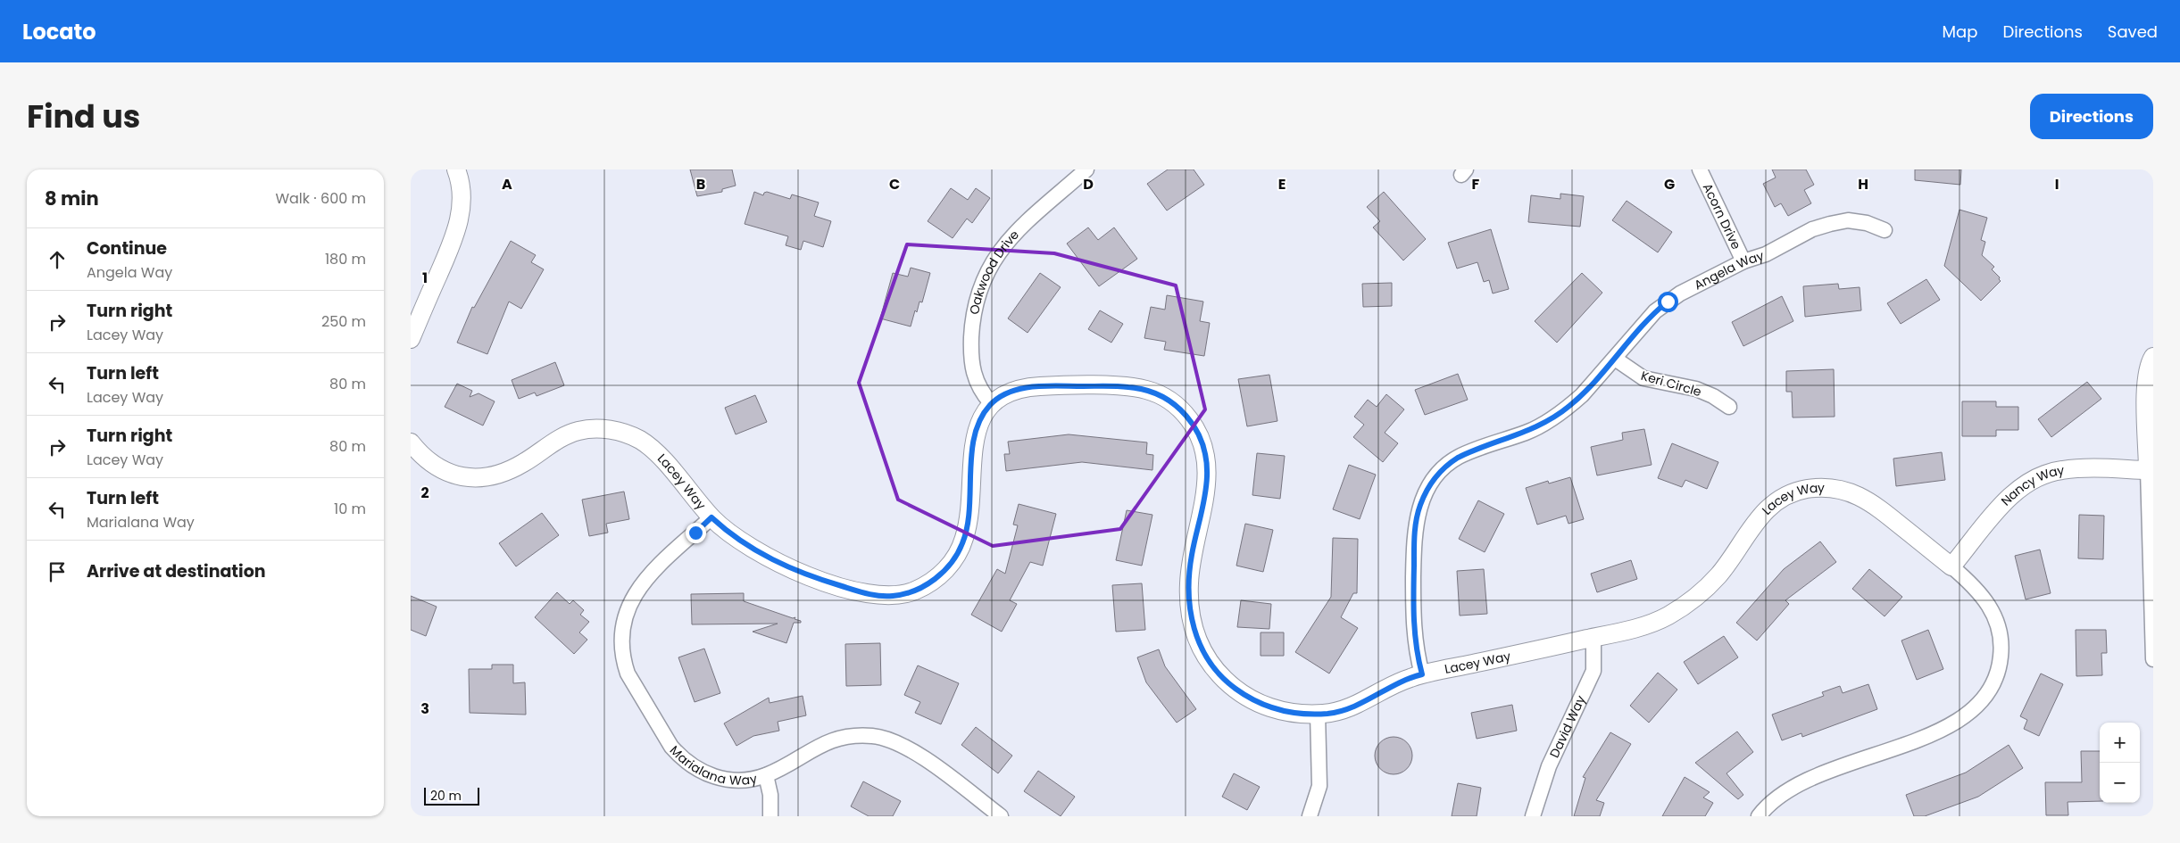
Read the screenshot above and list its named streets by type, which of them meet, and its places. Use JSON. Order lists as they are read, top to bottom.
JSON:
{
  "streets": {
    "street": [
      "Acorn Drive",
      "Angela Way",
      "Oakwood Drive",
      "Keri Circle",
      "Lacey Way",
      "Nancy Way",
      "David Way",
      "Marialana Way"
    ]
  },
  "crossings": [
    ["Acorn Drive", "Angela Way"],
    ["Angela Way", "Keri Circle"],
    ["Angela Way", "Lacey Way"],
    ["Oakwood Drive", "Lacey Way"],
    ["Lacey Way", "Nancy Way"],
    ["Lacey Way", "David Way"],
    ["Lacey Way", "Marialana Way"]
  ],
  "scale_bar": "20 m",
  "page": {
    "header": "Locato",
    "nav": ["Map", "Directions", "Saved"],
    "title": "Find us",
    "buttons": "Directions",
    "heading": ["8 min", "Walk · 600 m"],
    "list": [
      ["Continue", "Angela Way", "180 m"],
      ["Turn right", "Lacey Way", "250 m"],
      ["Turn left", "Lacey Way", "80 m"],
      ["Turn right", "Lacey Way", "80 m"],
      ["Turn left", "Marialana Way", "10 m"],
      "Arrive at destination"
    ],
    "map_buttons": ["+", "−"],
    "scale": "20 m"
  },
  "grid": {
    "columns": [
      "A",
      "B",
      "C",
      "D",
      "E",
      "F",
      "G",
      "H",
      "I"
    ],
    "rows": ["1", "2", "3"]
  }
}
